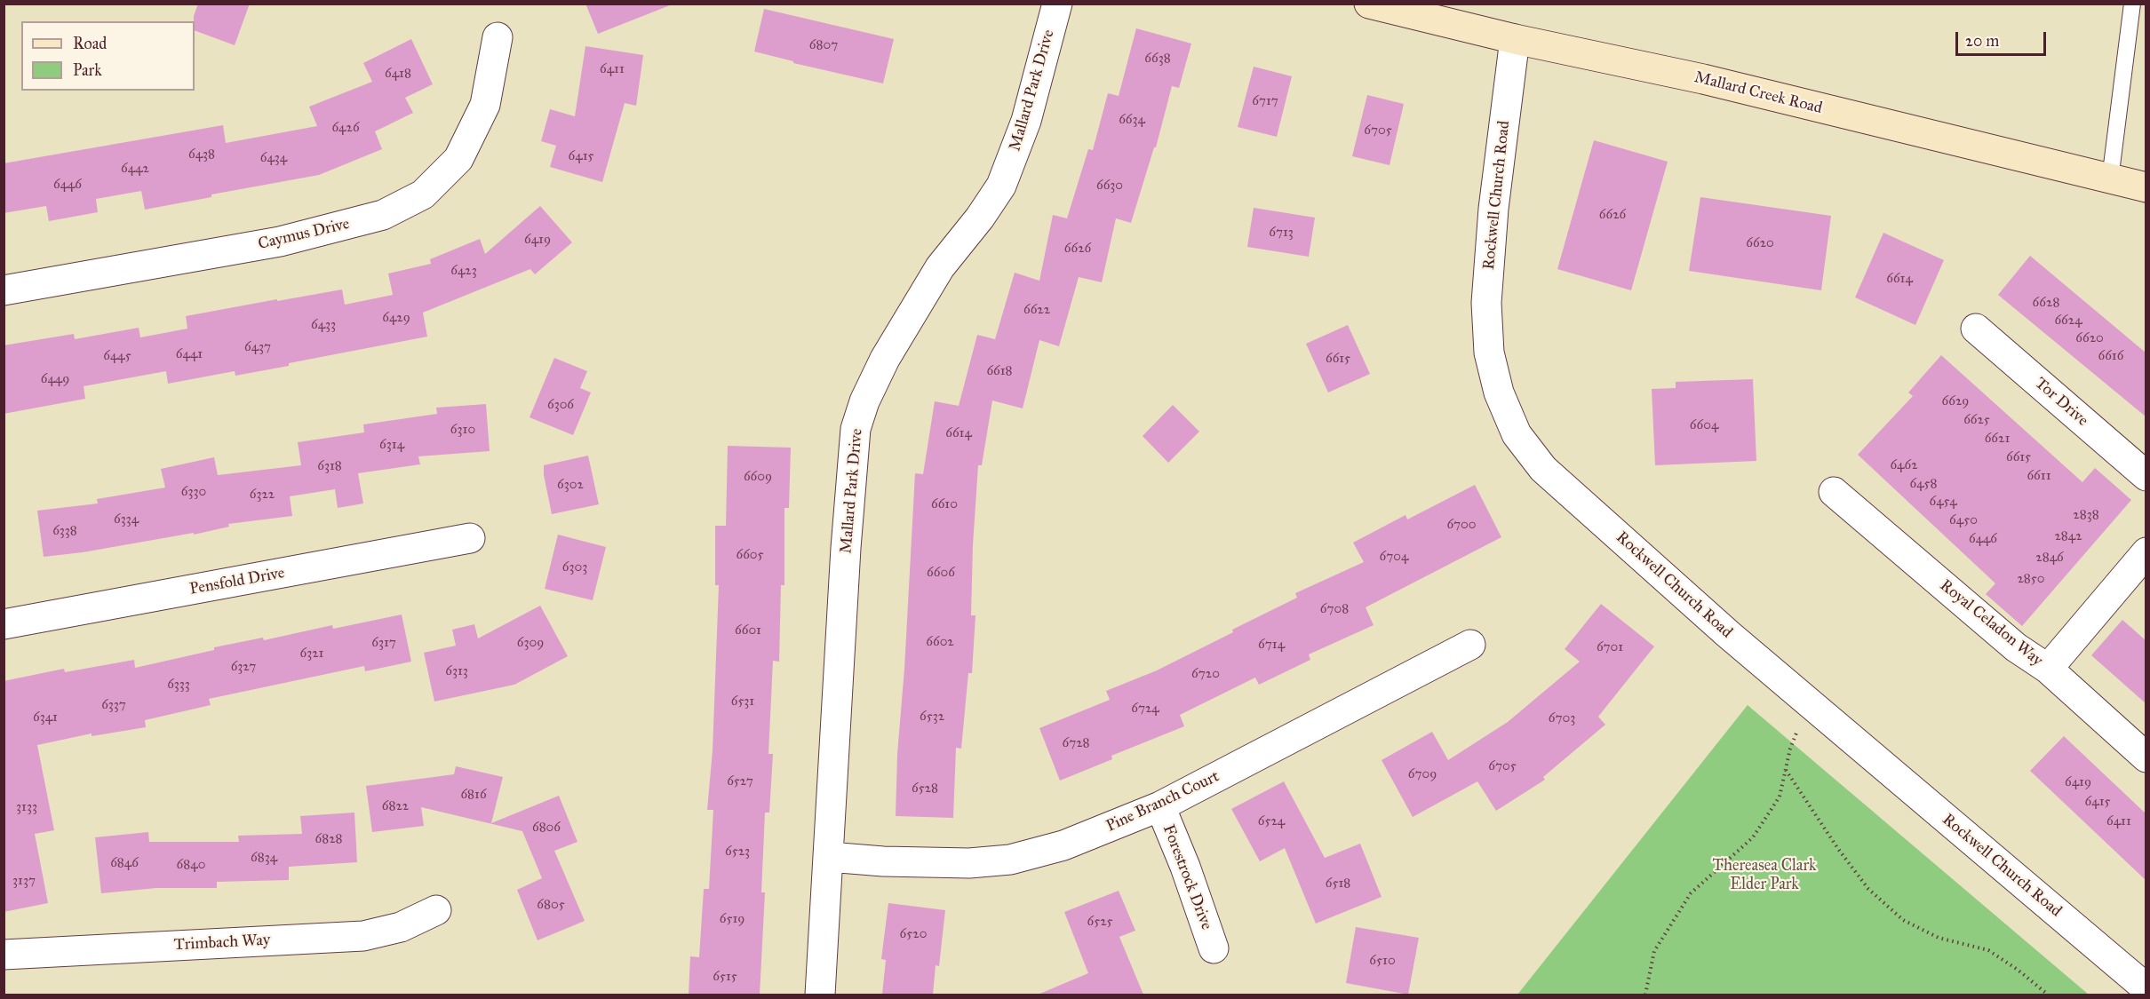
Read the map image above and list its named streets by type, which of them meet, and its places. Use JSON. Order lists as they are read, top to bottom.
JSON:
{
  "streets": {
    "main road": ["Mallard Creek Road"],
    "street": [
      "Mallard Park Drive",
      "Rockwell Church Road",
      "Caymus Drive",
      "Tor Drive",
      "Pensfold Drive",
      "Royal Celadon Way",
      "Pine Branch Court",
      "Forestrock Drive",
      "Trimbach Way"
    ]
  },
  "crossings": [
    ["Mallard Park Drive", "Pine Branch Court"],
    ["Mallard Creek Road", "Rockwell Church Road"],
    ["Pine Branch Court", "Forestrock Drive"]
  ],
  "parks": ["Thereasea Clark Elder Park"],
  "house_numbers": [
    "6807",
    "6638",
    "6411",
    "6418",
    "6717",
    "6634",
    "6426",
    "6705",
    "6438",
    "6415",
    "6434",
    "6442",
    "6446",
    "6630",
    "6626",
    "6713",
    "6419",
    "6620",
    "6626",
    "6423",
    "6614",
    "6628",
    "6622",
    "6429",
    "6624",
    "6433",
    "6620",
    "6437",
    "6441",
    "6445",
    "6616",
    "6615",
    "6618",
    "6449",
    "6629",
    "6306",
    "6625",
    "6604",
    "6310",
    "6614",
    "6621",
    "6314",
    "6615",
    "6462",
    "6318",
    "6611",
    "6609",
    "6458",
    "6302",
    "6330",
    "6322",
    "6454",
    "6610",
    "2838",
    "6334",
    "6450",
    "6700",
    "6338",
    "2842",
    "6446",
    "6605",
    "6704",
    "2846",
    "6303",
    "6606",
    "2850",
    "6708",
    "6601",
    "6602",
    "6317",
    "6309",
    "6714",
    "6701",
    "6321",
    "6327",
    "6313",
    "6720",
    "6333",
    "6531",
    "6337",
    "6724",
    "6532",
    "6341",
    "6703",
    "6728",
    "6705",
    "6709",
    "6527",
    "6419",
    "6528",
    "6816",
    "6415",
    "6822",
    "3133",
    "6524",
    "6411",
    "6806",
    "6828",
    "6523",
    "6834",
    "6846",
    "6840",
    "3137",
    "6518",
    "6805",
    "6519",
    "6525",
    "6520",
    "6510",
    "6515"
  ],
  "legend": ["Road", "Park"],
  "scale_bar": "20 m"
}
